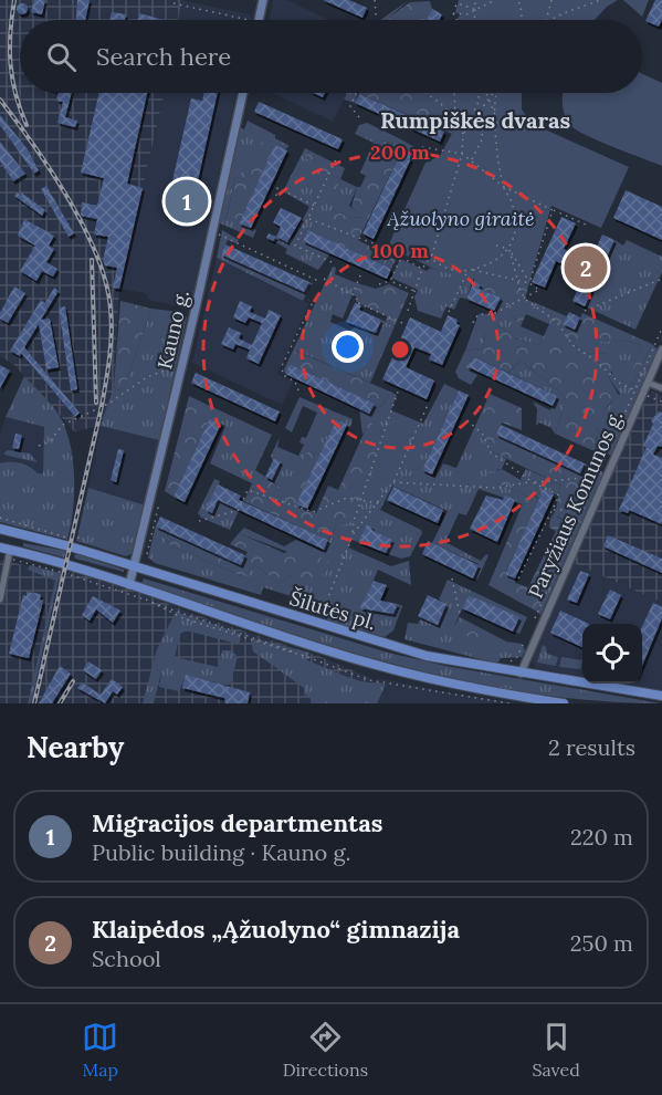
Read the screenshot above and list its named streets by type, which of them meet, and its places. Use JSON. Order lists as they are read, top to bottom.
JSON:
{
  "streets": {
    "main road": ["Kauno g.", "Šilutės pl."],
    "street": ["Paryžiaus Komunos g."]
  },
  "crossings": [
    ["Kauno g.", "Šilutės pl."],
    ["Paryžiaus Komunos g.", "Šilutės pl."]
  ],
  "districts": ["Rumpiškės dvaras"],
  "parks": ["Ąžuolyno giraitė"],
  "page": {
    "search": "Search here",
    "pins": ["1", "2"],
    "heading": ["Nearby", "2 results"],
    "list": [
      {
        "mark": "1",
        "name": "Migracijos departmentas",
        "note": "Public building · Kauno g.",
        "value": "220 m"
      },
      {
        "mark": "2",
        "name": "Klaipėdos „Ąžuolyno“ gimnazija",
        "note": "School",
        "value": "250 m"
      }
    ],
    "nav": ["Map", "Directions", "Saved"]
  },
  "rings": ["200 m", "100 m"]
}
